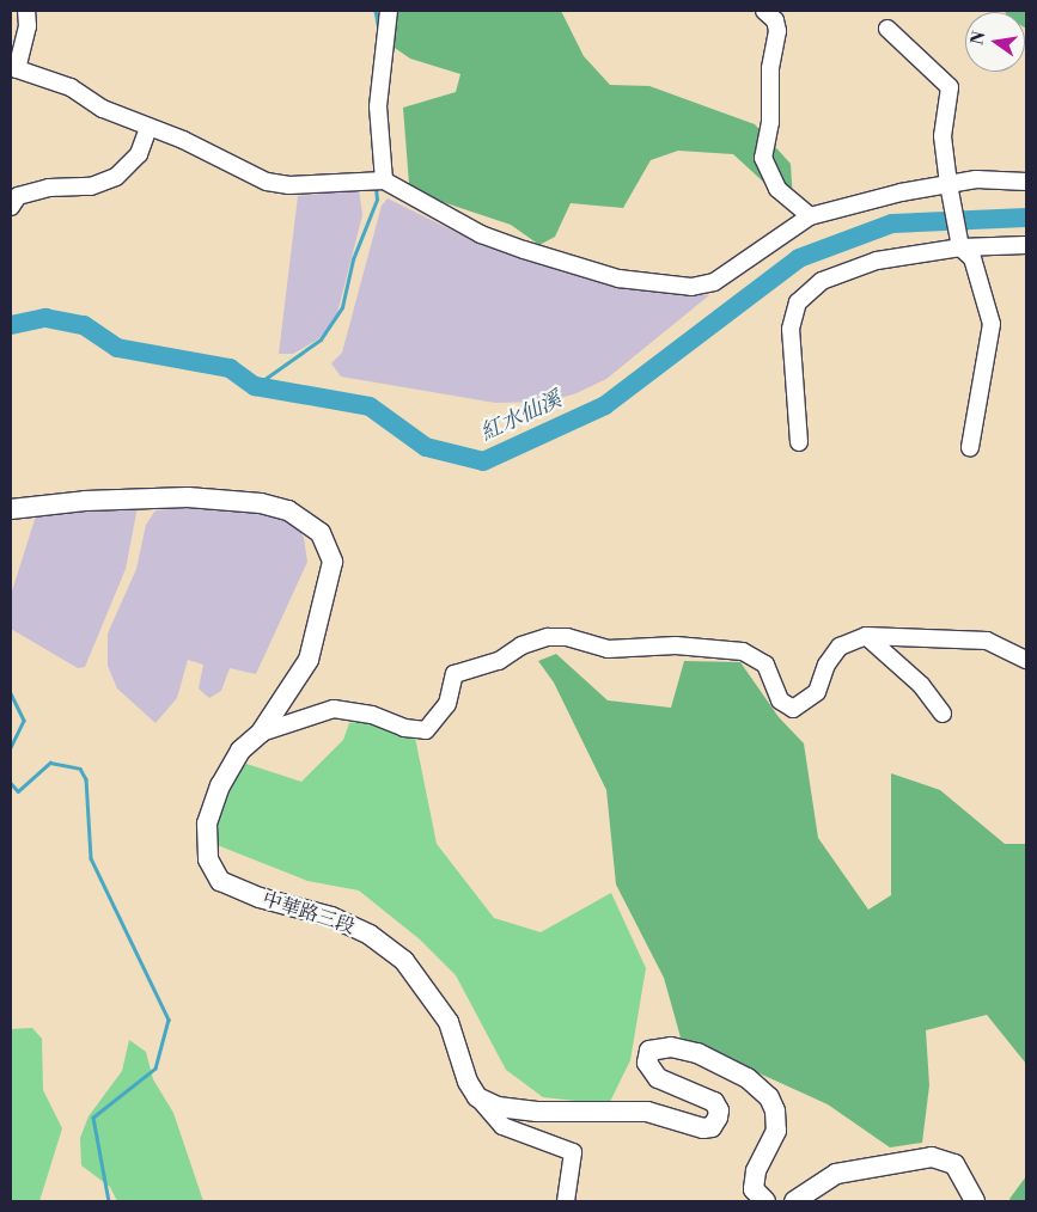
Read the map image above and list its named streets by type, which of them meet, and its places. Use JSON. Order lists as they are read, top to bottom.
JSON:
{
  "streets": {
    "main road": ["中華路三段"]
  },
  "water": ["紅水仙溪"],
  "north": "left"
}
